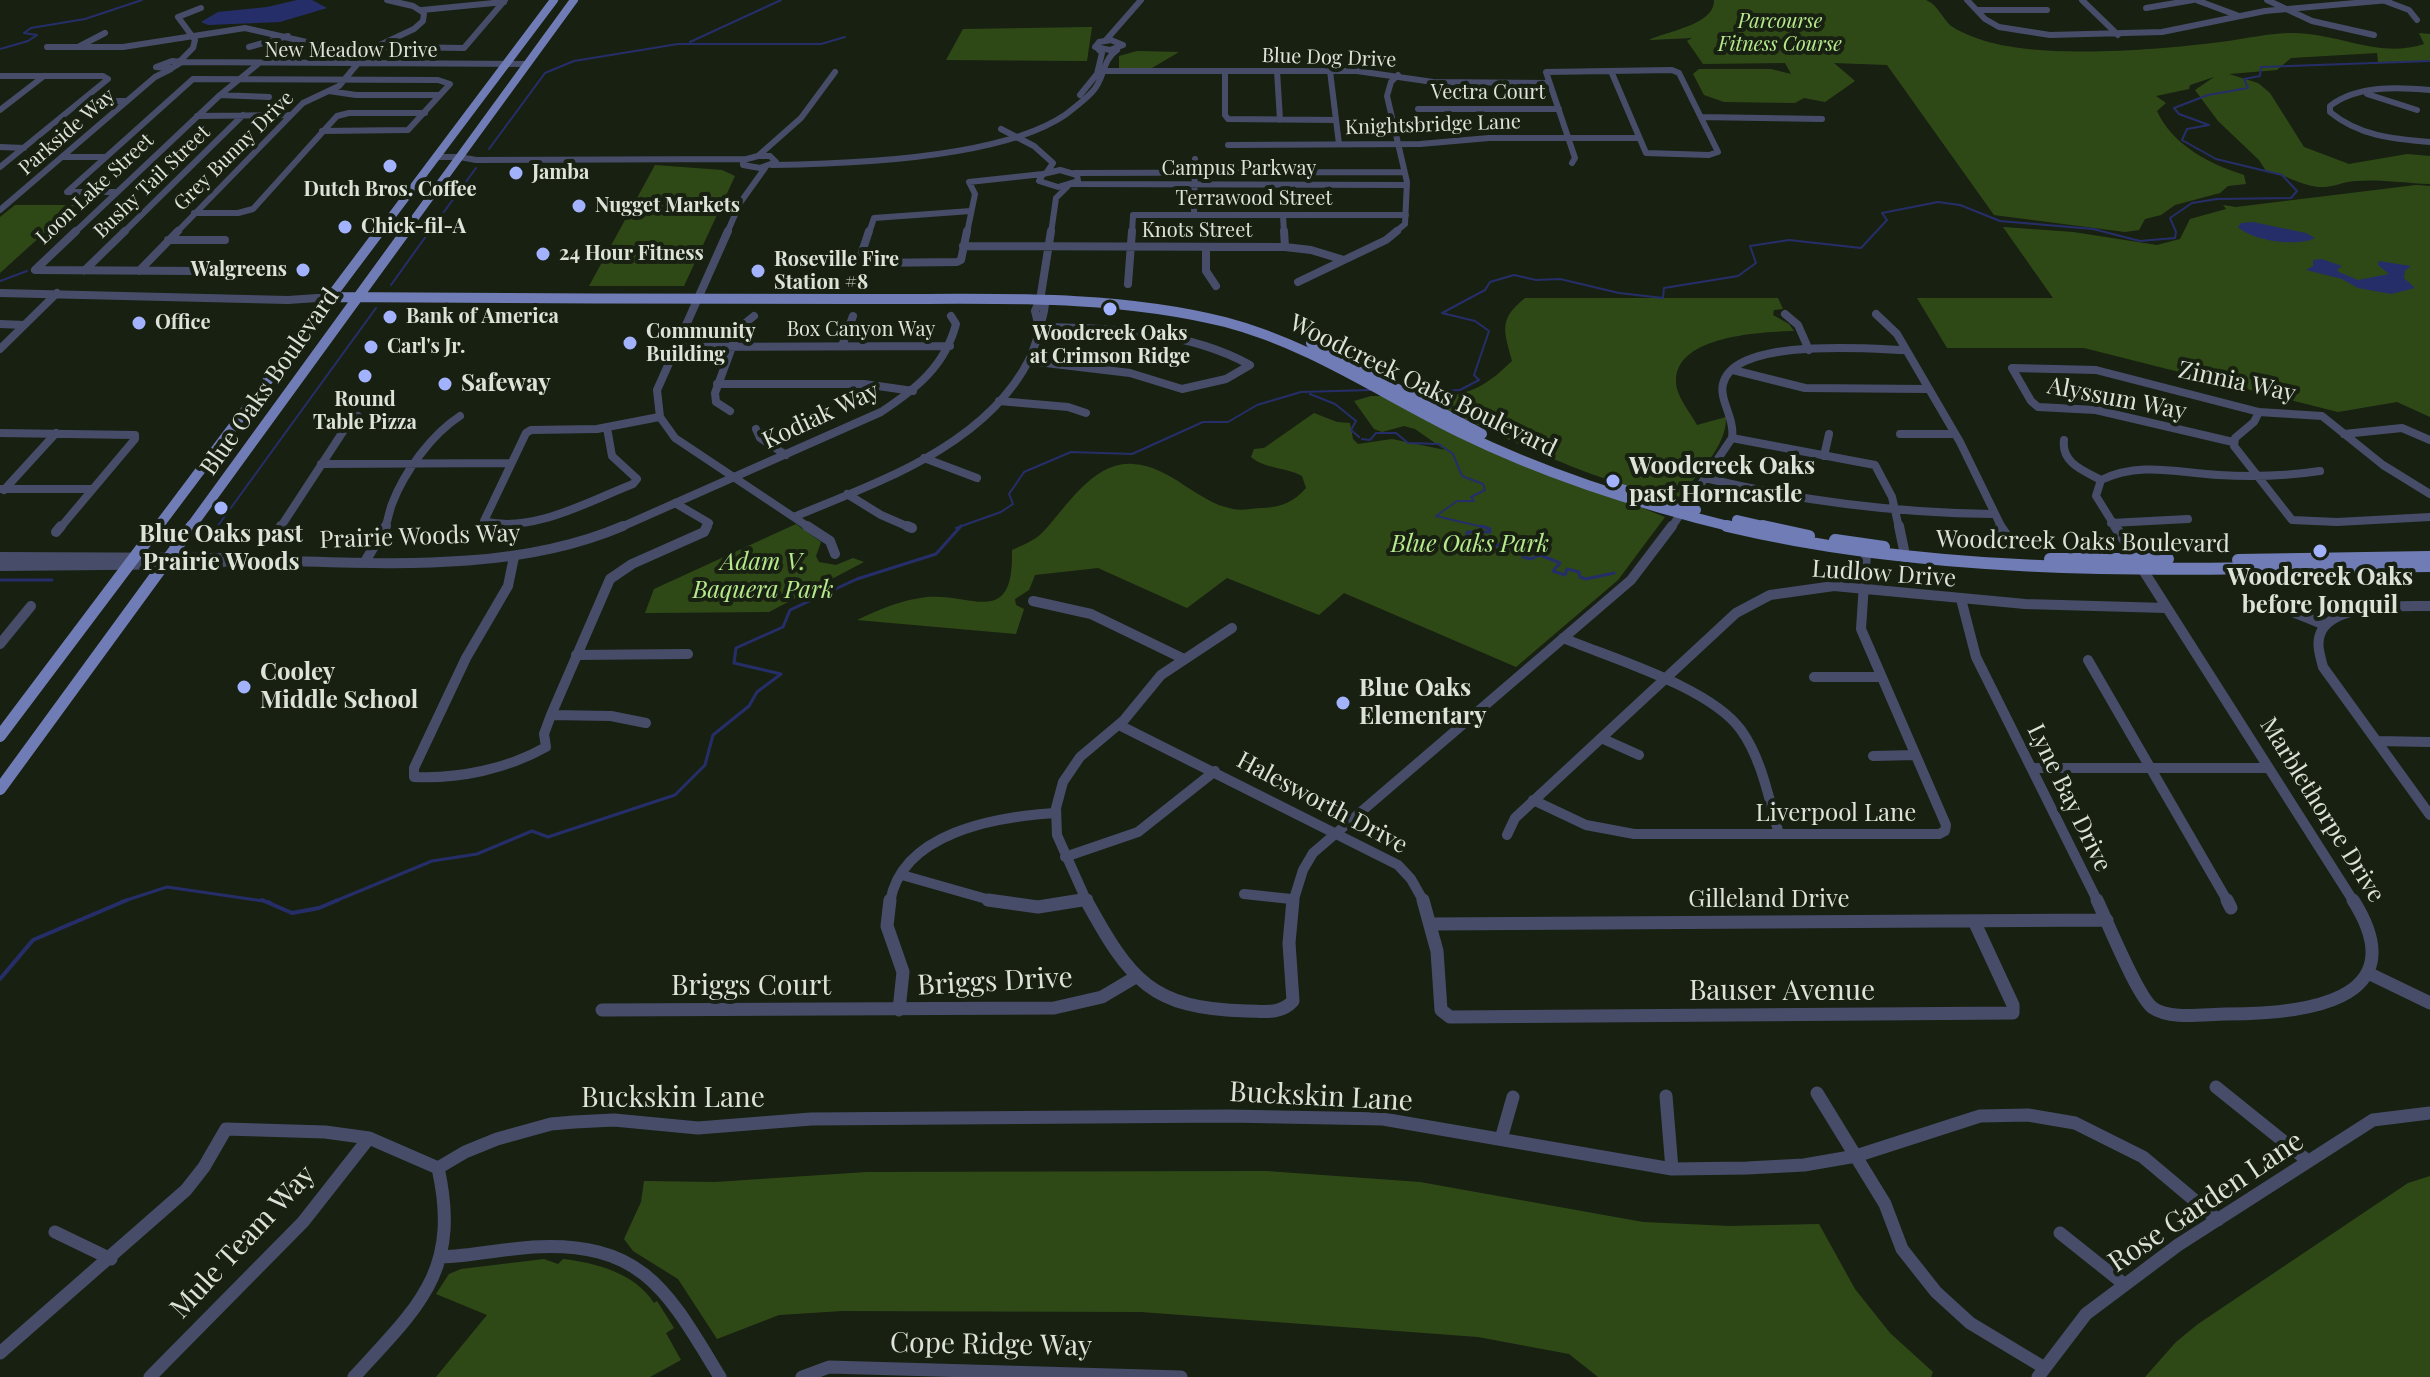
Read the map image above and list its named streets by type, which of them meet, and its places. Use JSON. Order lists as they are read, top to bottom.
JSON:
{
  "streets": {
    "main road": ["Blue Oaks Boulevard", "Woodcreek Oaks Boulevard"],
    "street": [
      "New Meadow Drive",
      "Blue Dog Drive",
      "Vectra Court",
      "Knightsbridge Lane",
      "Parkside Way",
      "Grey Bunny Drive",
      "Campus Parkway",
      "Bushy Tail Street",
      "Loon Lake Street",
      "Terrawood Street",
      "Knots Street",
      "Box Canyon Way",
      "Zinnia Way",
      "Alyssum Way",
      "Kodiak Way",
      "Prairie Woods Way",
      "Ludlow Drive",
      "Lyne Bay Drive",
      "Halesworth Drive",
      "Marblethorpe Drive",
      "Liverpool Lane",
      "Gilleland Drive",
      "Briggs Drive",
      "Briggs Court",
      "Bauser Avenue",
      "Buckskin Lane",
      "Rose Garden Lane",
      "Mule Team Way",
      "Cope Ridge Way"
    ]
  },
  "crossings": [
    ["New Meadow Drive", "Parkside Way"],
    ["New Meadow Drive", "Grey Bunny Drive"],
    ["New Meadow Drive", "Loon Lake Street"],
    ["New Meadow Drive", "Blue Oaks Boulevard"],
    ["Grey Bunny Drive", "Loon Lake Street"],
    ["Bushy Tail Street", "Loon Lake Street"],
    ["Terrawood Street", "Knots Street"],
    ["Box Canyon Way", "Kodiak Way"],
    ["Blue Oaks Boulevard", "Woodcreek Oaks Boulevard"],
    ["Blue Oaks Boulevard", "Prairie Woods Way"],
    ["Zinnia Way", "Alyssum Way"],
    ["Woodcreek Oaks Boulevard", "Marblethorpe Drive"],
    ["Woodcreek Oaks Boulevard", "Liverpool Lane"],
    ["Kodiak Way", "Prairie Woods Way"],
    ["Ludlow Drive", "Lyne Bay Drive"],
    ["Ludlow Drive", "Marblethorpe Drive"],
    ["Ludlow Drive", "Liverpool Lane"],
    ["Lyne Bay Drive", "Marblethorpe Drive"],
    ["Lyne Bay Drive", "Gilleland Drive"],
    ["Halesworth Drive", "Gilleland Drive"],
    ["Halesworth Drive", "Bauser Avenue"],
    ["Gilleland Drive", "Bauser Avenue"],
    ["Briggs Drive", "Briggs Court"],
    ["Buckskin Lane", "Rose Garden Lane"]
  ],
  "parks": ["Parcourse Fitness Course", "Blue Oaks Park", "Adam V. Baquera Park"],
  "places": [
    "Dutch Bros. Coffee",
    "Jamba",
    "Nugget Markets",
    "Chick-fil-A",
    "24 Hour Fitness",
    "Walgreens",
    "Roseville Fire Station #8",
    "Woodcreek Oaks at Crimson Ridge",
    "Bank of America",
    "Office",
    "Community Building",
    "Carl's Jr.",
    "Round Table Pizza",
    "Safeway",
    "Woodcreek Oaks past Horncastle",
    "Blue Oaks past Prairie Woods",
    "Woodcreek Oaks before Jonquil",
    "Cooley Middle School",
    "Blue Oaks Elementary"
  ]
}
